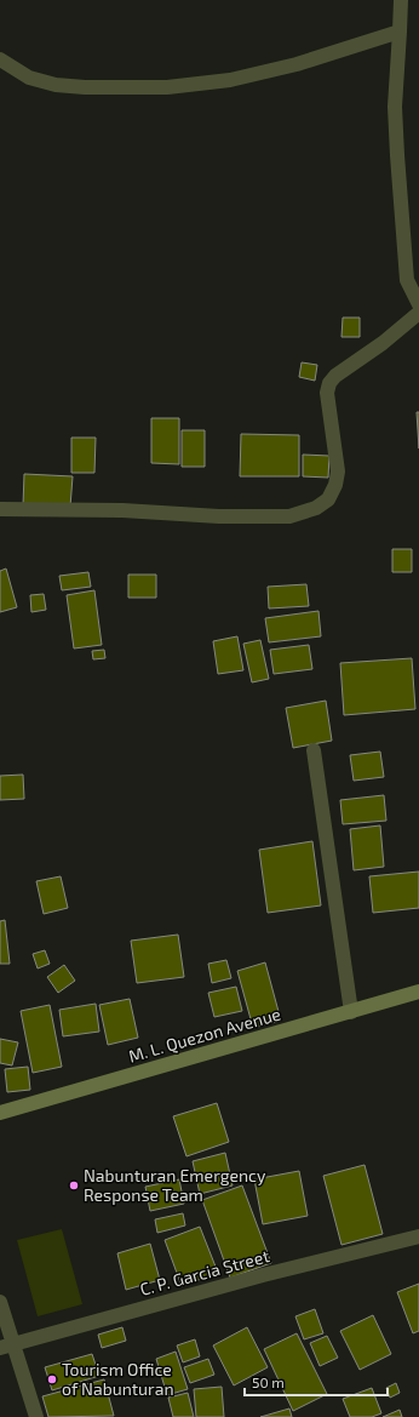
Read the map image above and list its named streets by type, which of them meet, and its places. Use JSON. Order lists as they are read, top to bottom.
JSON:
{
  "streets": {
    "main road": ["M. L. Quezon Avenue"],
    "street": ["C. P. Garcia Street"]
  },
  "places": ["Nabunturan Emergency Response Team", "Tourism Office of Nabunturan"],
  "scale_bar": "50 m"
}
